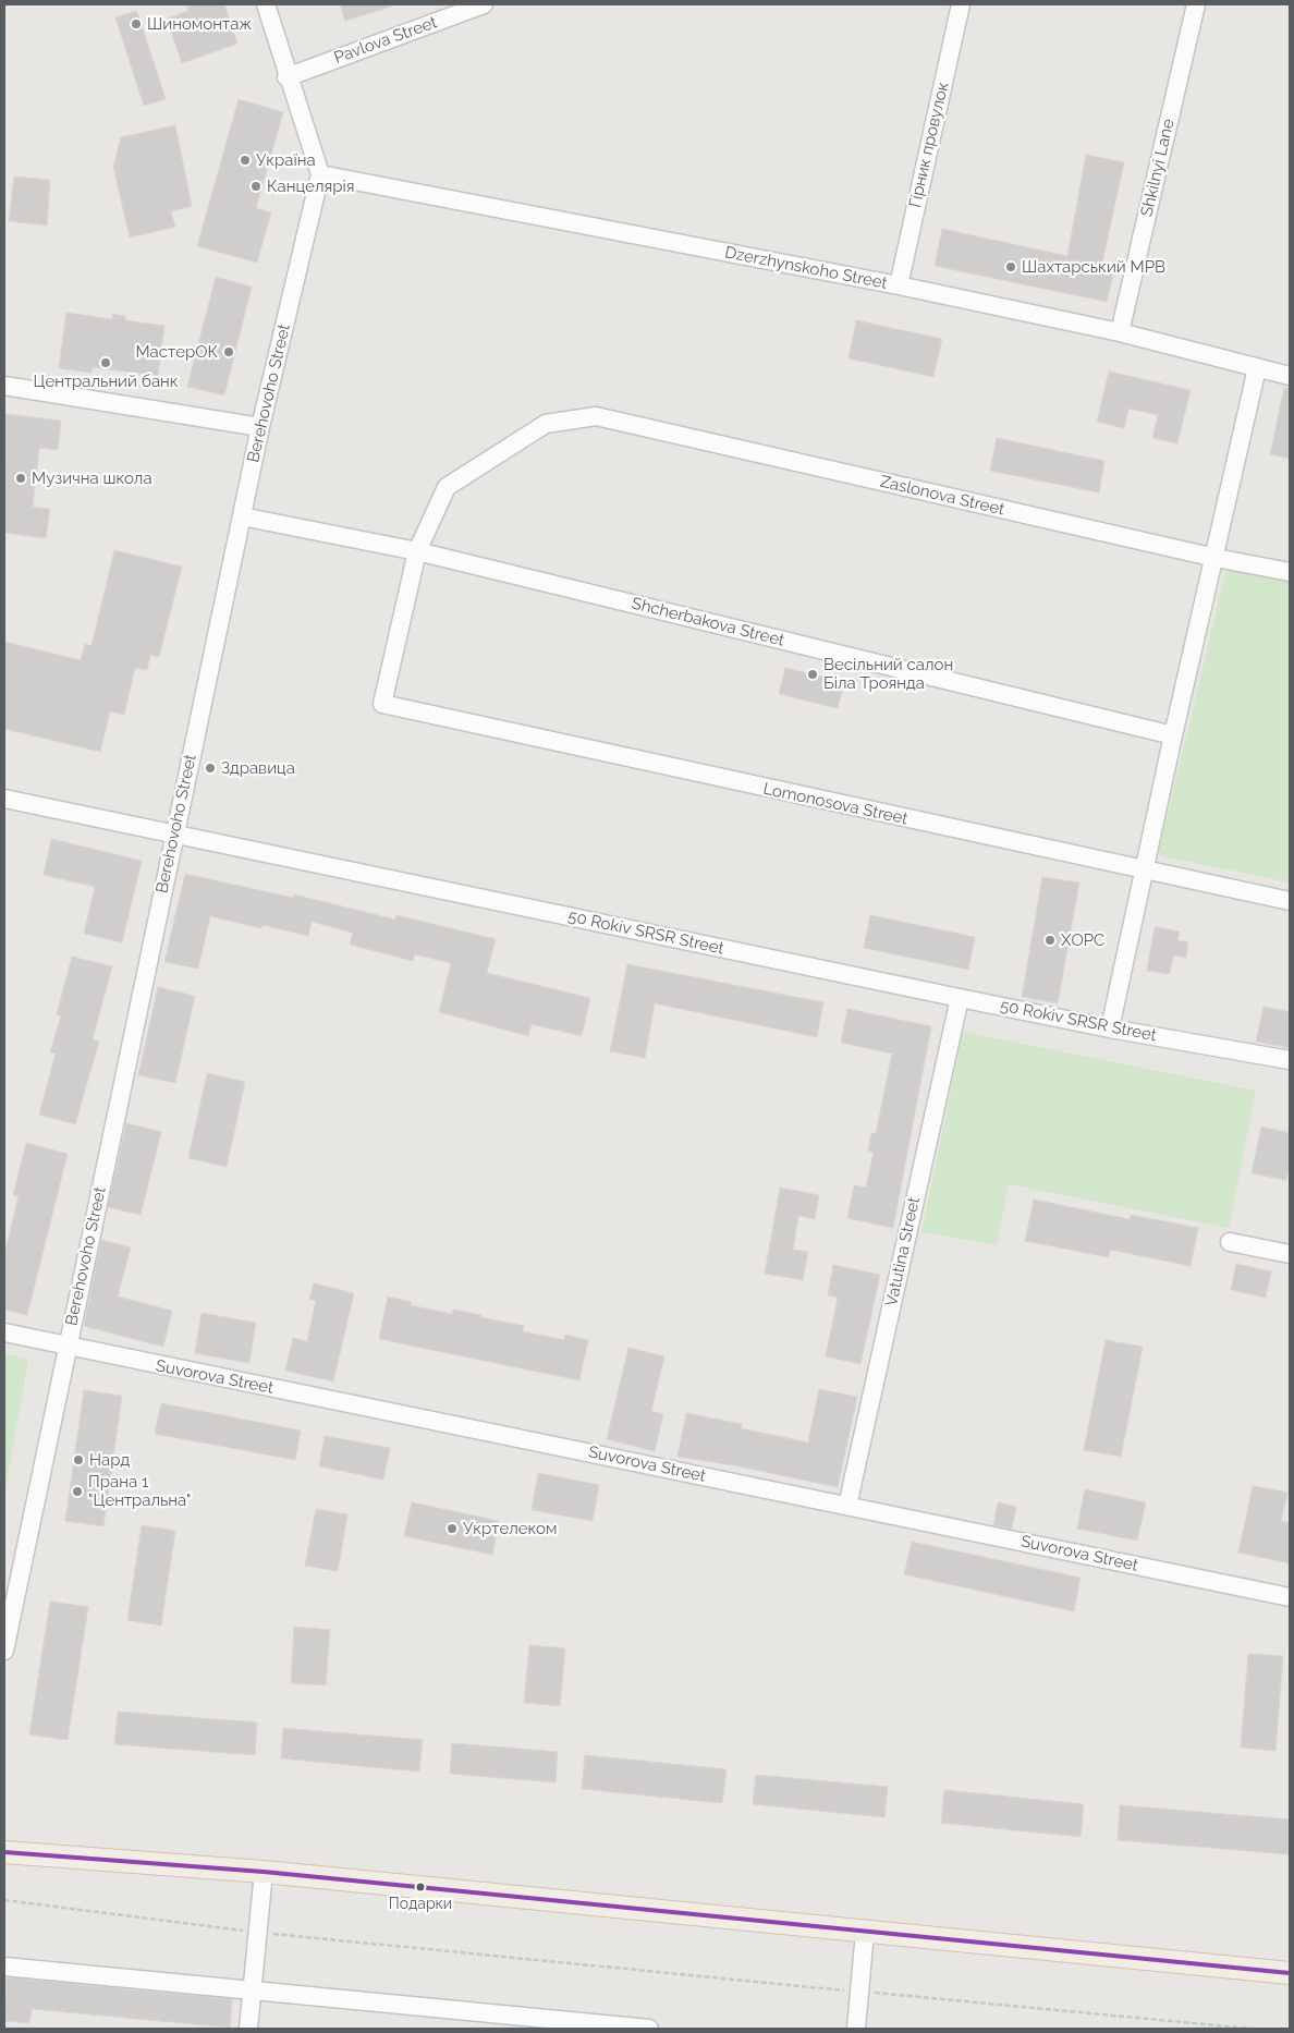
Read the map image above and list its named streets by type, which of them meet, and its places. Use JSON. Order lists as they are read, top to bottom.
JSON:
{
  "streets": {
    "street": [
      "Pavlova Street",
      "Гірник провулок",
      "Shkilnyi Lane",
      "Dzerzhynskoho Street",
      "Berehovoho Street",
      "Zaslonova Street",
      "Shcherbakova Street",
      "Lomonosova Street",
      "50 Rokiv SRSR Street",
      "Vatutina Street",
      "Suvorova Street"
    ]
  },
  "crossings": [
    ["Гірник провулок", "Dzerzhynskoho Street"],
    ["Shkilnyi Lane", "Dzerzhynskoho Street"],
    ["Dzerzhynskoho Street", "Berehovoho Street"],
    ["Berehovoho Street", "Shcherbakova Street"],
    ["Berehovoho Street", "50 Rokiv SRSR Street"],
    ["Berehovoho Street", "Suvorova Street"],
    ["Zaslonova Street", "Shcherbakova Street"],
    ["Zaslonova Street", "Lomonosova Street"],
    ["Shcherbakova Street", "Lomonosova Street"],
    ["50 Rokiv SRSR Street", "Vatutina Street"],
    ["Vatutina Street", "Suvorova Street"]
  ],
  "places": [
    "Шиномонтаж",
    "Україна",
    "Канцелярія",
    "Шахтарський МРВ",
    "МастерОК",
    "Центральний банк",
    "Музична школа",
    "Весільний салон Біла Троянда",
    "Здравица",
    "ХОРС",
    "Нард",
    "Прана 1 \"Центральна\"",
    "Укртелеком",
    "Подарки"
  ]
}
